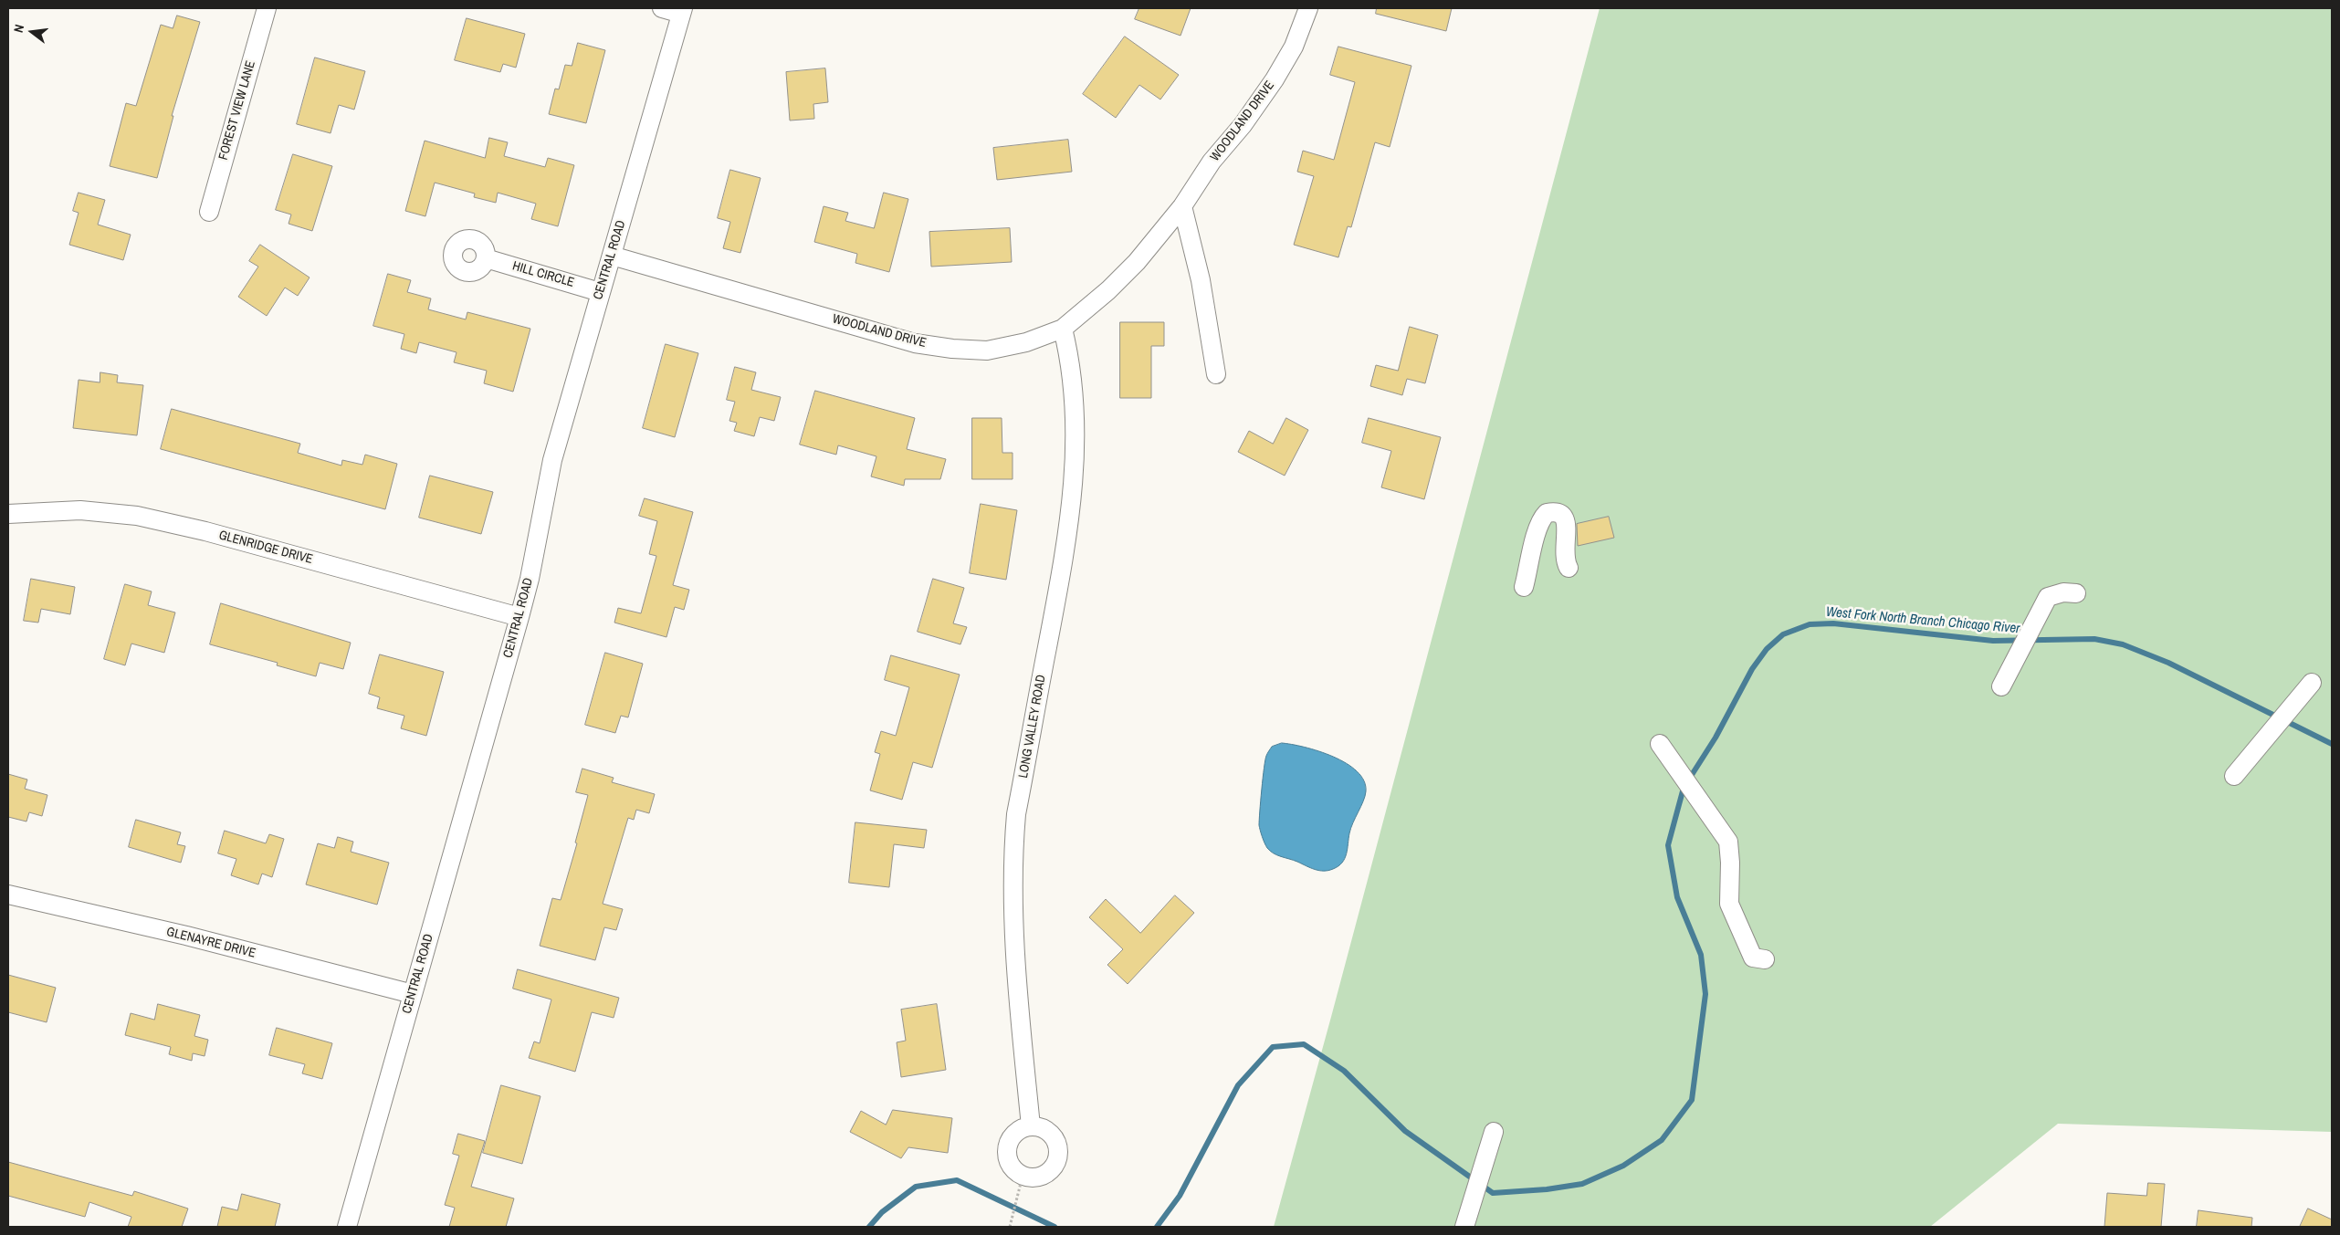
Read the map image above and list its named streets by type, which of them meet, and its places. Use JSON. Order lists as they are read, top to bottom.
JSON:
{
  "streets": {
    "street": [
      "FOREST VIEW LANE",
      "WOODLAND DRIVE",
      "CENTRAL ROAD",
      "HILL CIRCLE",
      "GLENRIDGE DRIVE",
      "LONG VALLEY ROAD",
      "GLENAYRE DRIVE"
    ]
  },
  "crossings": [
    ["WOODLAND DRIVE", "CENTRAL ROAD"],
    ["WOODLAND DRIVE", "LONG VALLEY ROAD"],
    ["CENTRAL ROAD", "HILL CIRCLE"],
    ["CENTRAL ROAD", "GLENRIDGE DRIVE"],
    ["CENTRAL ROAD", "GLENAYRE DRIVE"]
  ],
  "water": ["West Fork North Branch Chicago River"],
  "north": "left"
}
